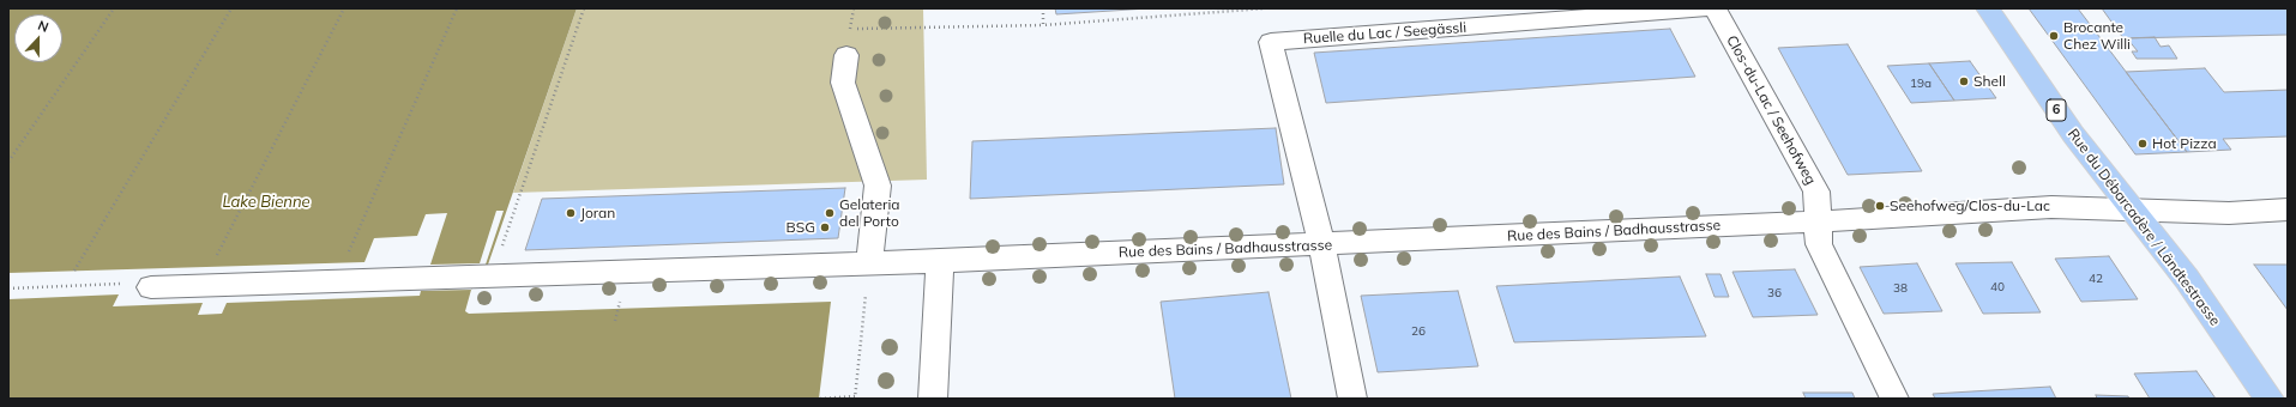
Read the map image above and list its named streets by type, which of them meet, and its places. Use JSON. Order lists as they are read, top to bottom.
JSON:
{
  "streets": {
    "main road": ["6", "Rue du Débarcadère / Ländtestrasse"],
    "street": ["Ruelle du Lac / Seegässli", "Clos-du-Lac / Seehofweg", "Rue des Bains / Badhausstrasse"]
  },
  "crossings": [
    ["Ruelle du Lac / Seegässli", "Rue des Bains / Badhausstrasse"],
    ["Clos-du-Lac / Seehofweg", "Rue des Bains / Badhausstrasse"],
    ["Rue du Débarcadère / Ländtestrasse", "Rue des Bains / Badhausstrasse"]
  ],
  "water": ["Lake Bienne"],
  "places": [
    "Brocante Chez Willi",
    "Shell",
    "Hot Pizza",
    "Seehofweg/Clos-du-Lac",
    "Joran",
    "Gelateria del Porto",
    "BSG"
  ],
  "house_numbers": [
    "19a",
    "42",
    "40",
    "38",
    "36",
    "26"
  ],
  "north": "top"
}
